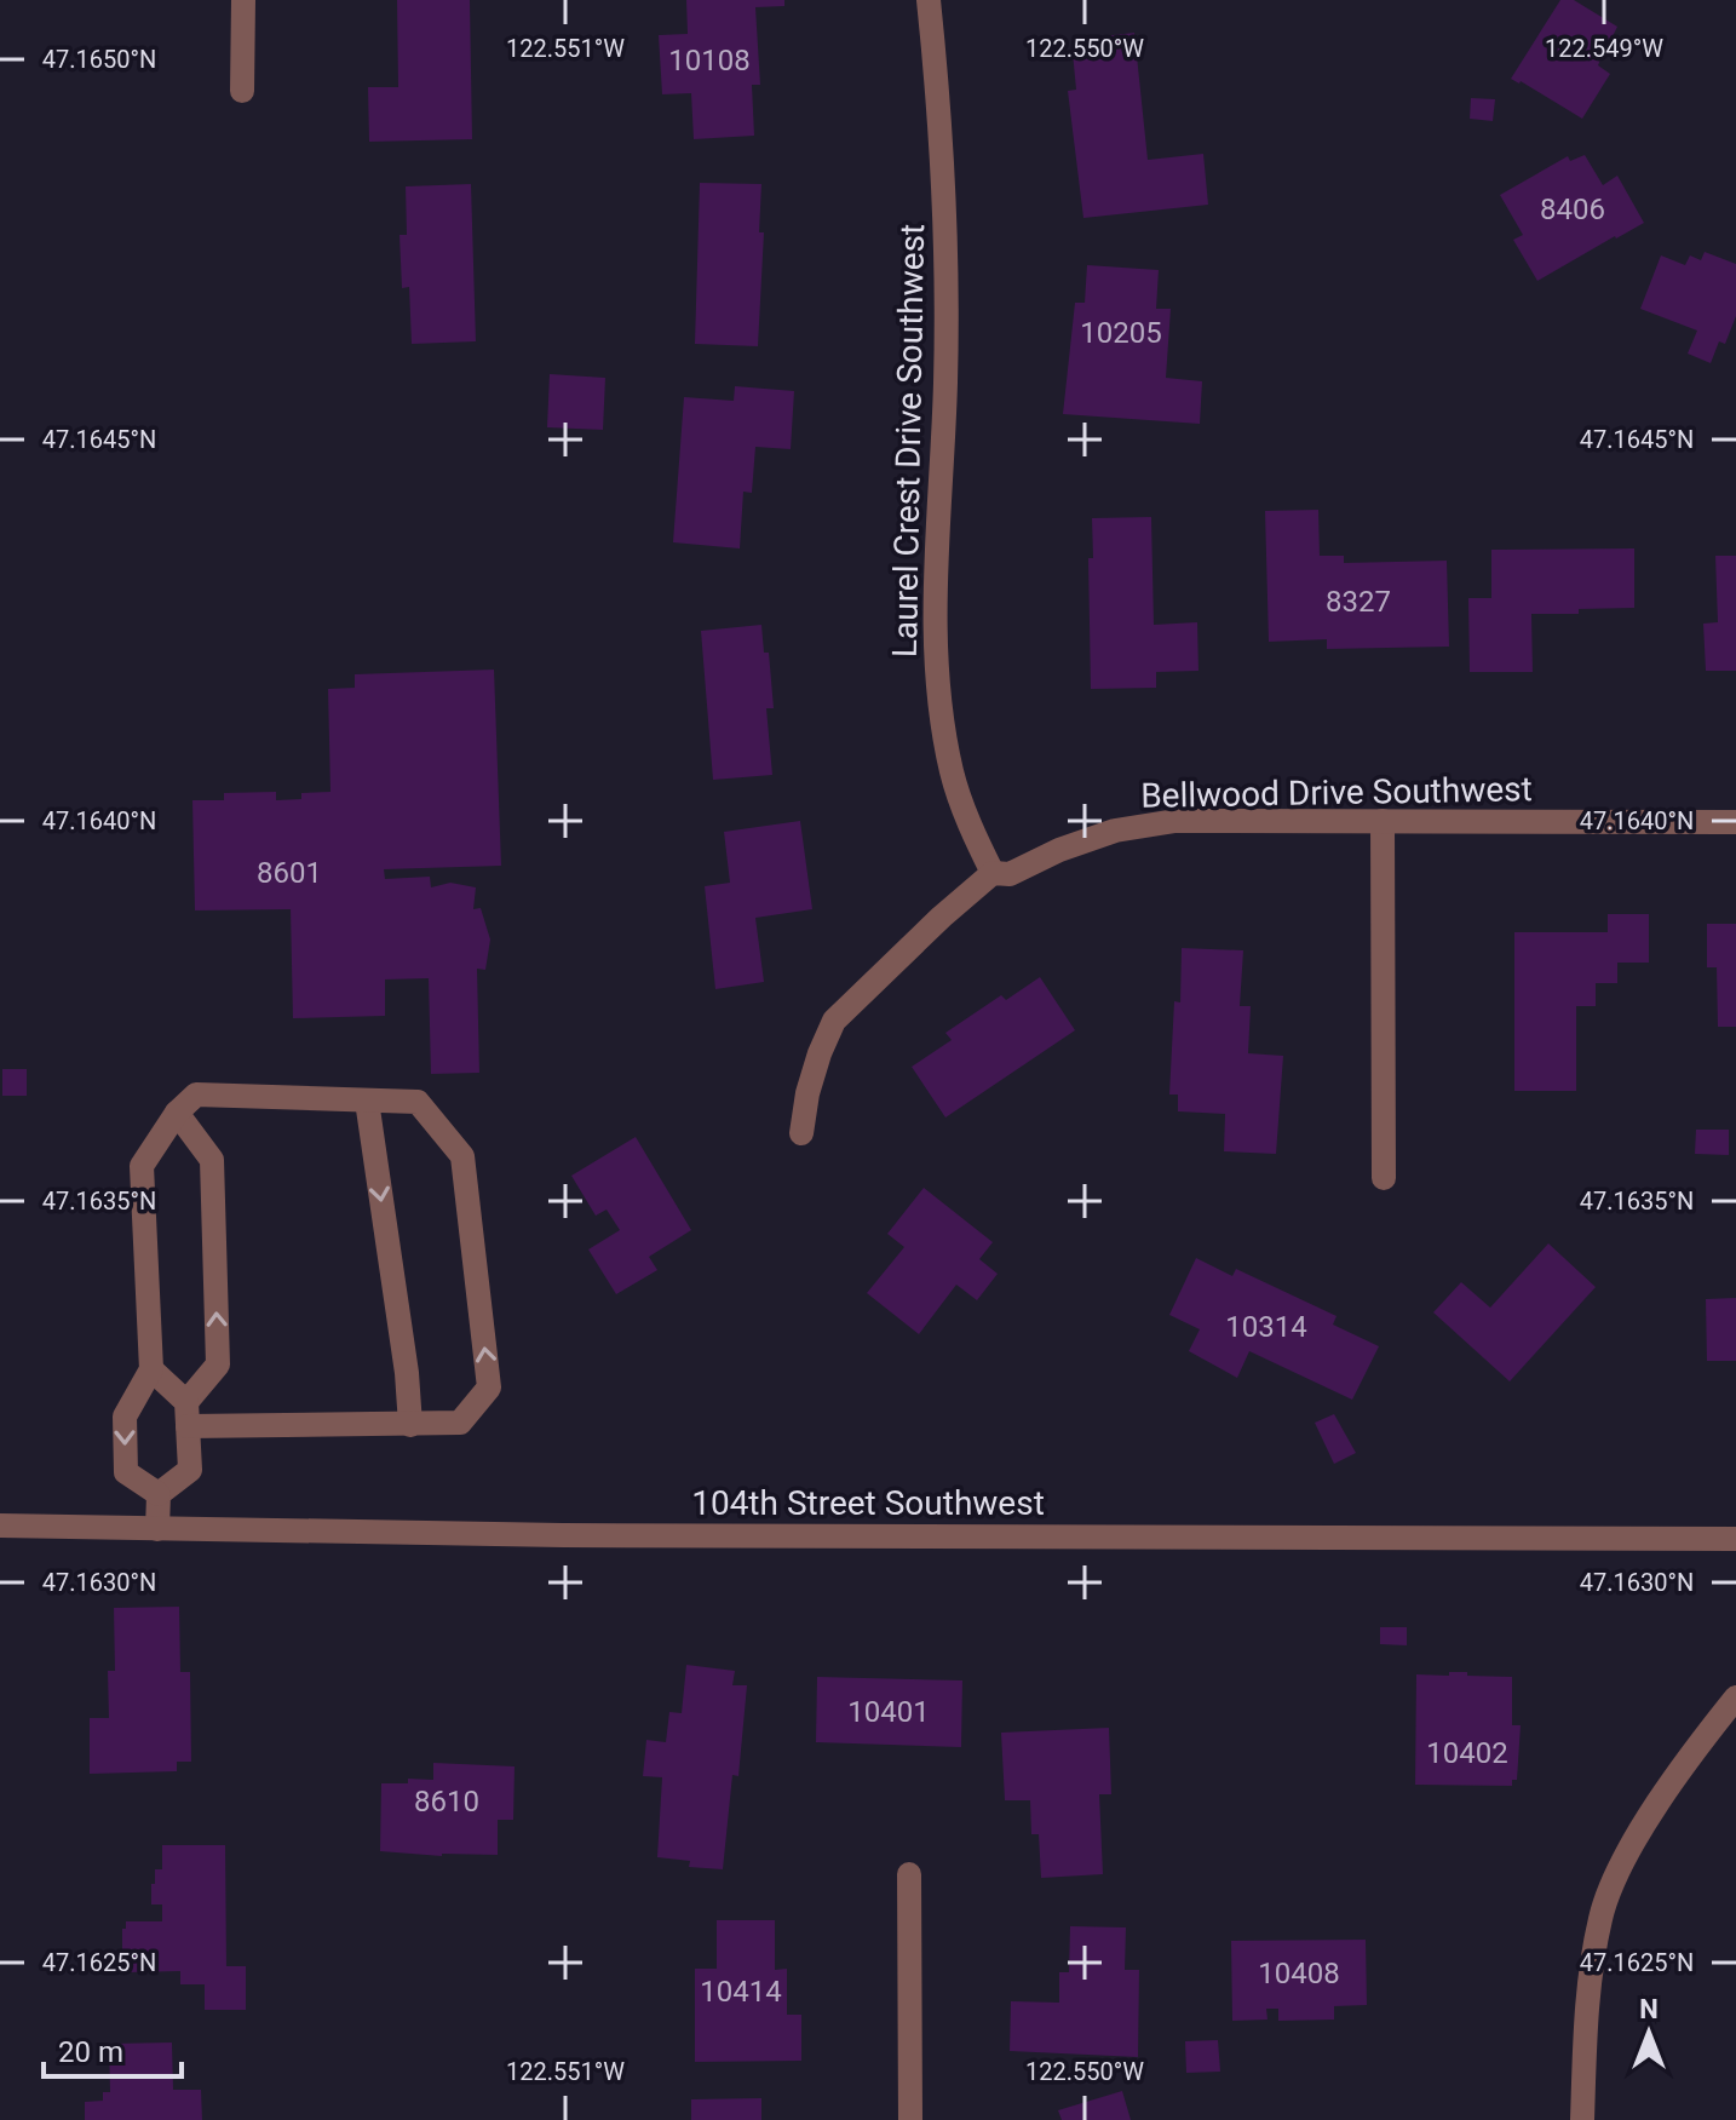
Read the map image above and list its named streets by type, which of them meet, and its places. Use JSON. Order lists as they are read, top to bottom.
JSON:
{
  "streets": {
    "street": ["Laurel Crest Drive Southwest", "Bellwood Drive Southwest", "104th Street Southwest"]
  },
  "crossings": [
    ["Laurel Crest Drive Southwest", "Bellwood Drive Southwest"]
  ],
  "house_numbers": [
    "10108",
    "8406",
    "10205",
    "8327",
    "8601",
    "10314",
    "10401",
    "10402",
    "8610",
    "10408",
    "10414"
  ],
  "scale_bar": "20 m",
  "north": "top",
  "coordinates": [
    "122.551°W",
    "122.550°W",
    "122.549°W",
    "47.1650°N",
    "47.1645°N",
    "47.1640°N",
    "47.1635°N",
    "47.1630°N",
    "47.1625°N"
  ]
}
